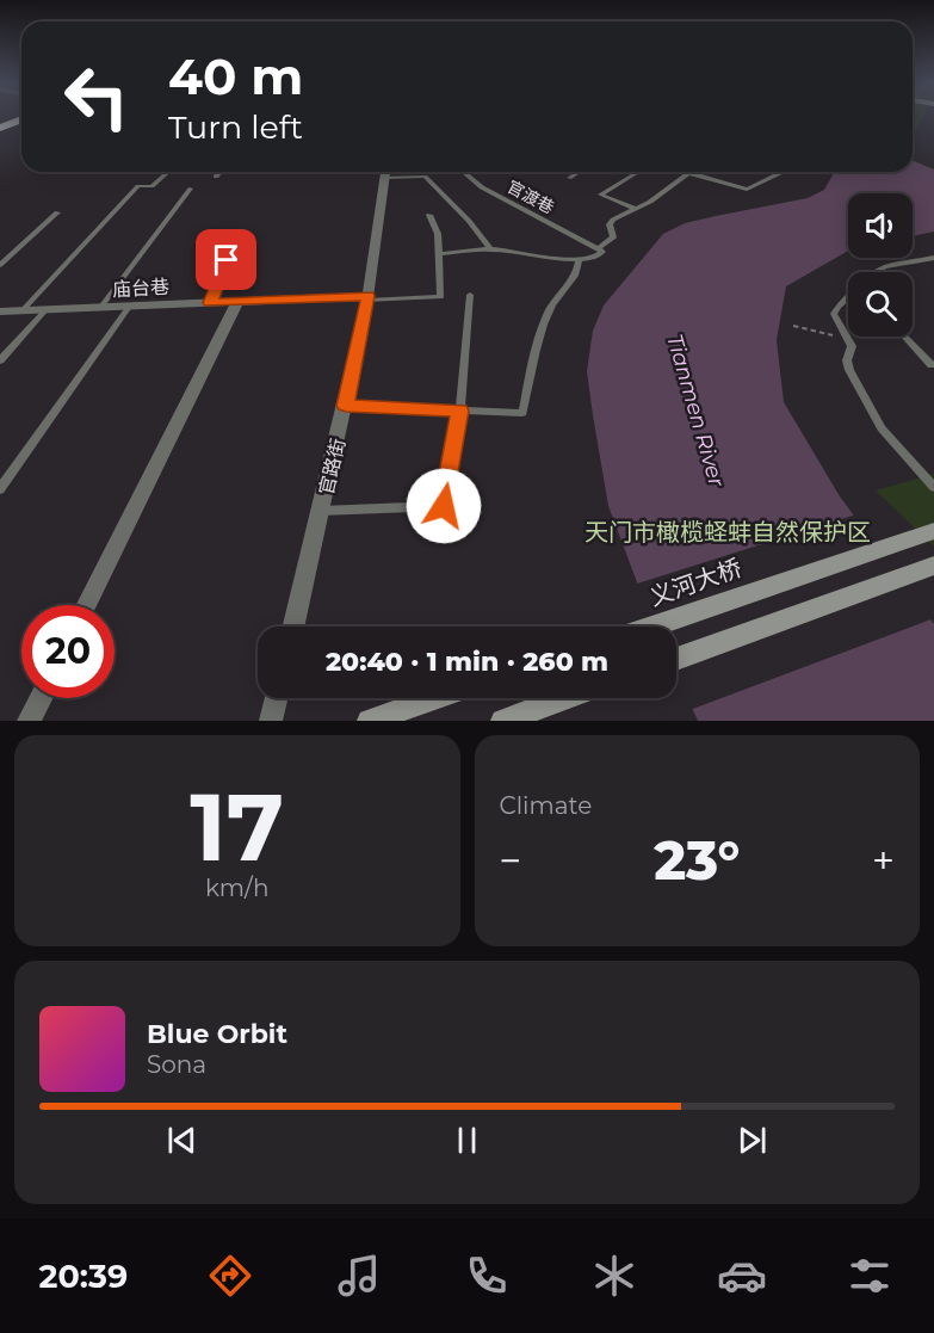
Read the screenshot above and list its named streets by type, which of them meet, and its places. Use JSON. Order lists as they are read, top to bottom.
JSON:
{
  "streets": {
    "main road": ["义河大桥"],
    "street": ["庙台巷", "官路街"],
    "lane": ["官渡巷"]
  },
  "crossings": [
    ["庙台巷", "官路街"]
  ],
  "water": ["Tianmen River"],
  "parks": ["天门市橄榄蛏蚌自然保护区"],
  "page": {
    "turn": ["40 m", "Turn left"],
    "limit": "20",
    "trip": "20:40 · 1 min · 260 m",
    "tile": [
      ["17", "km/h"],
      "Climate"
    ],
    "heat": ["−", "23°", "+"],
    "song": ["Blue Orbit", "Sona"],
    "tabs": "20:39"
  }
}
